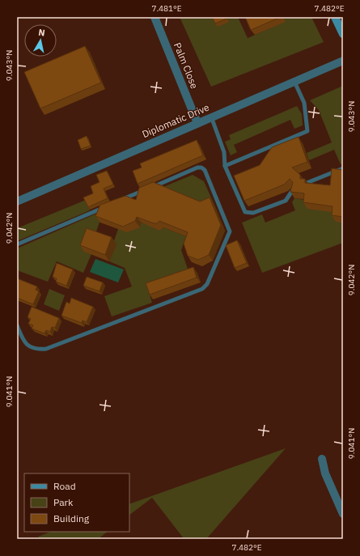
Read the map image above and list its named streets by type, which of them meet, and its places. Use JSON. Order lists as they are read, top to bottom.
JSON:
{
  "streets": {
    "street": ["Palm Close", "Diplomatic Drive"]
  },
  "crossings": [
    ["Palm Close", "Diplomatic Drive"]
  ],
  "legend": ["Road", "Park", "Building"],
  "north": "top",
  "coordinates": [
    "7.481°E",
    "7.482°E",
    "9.043°N",
    "9.042°N",
    "9.041°N"
  ]
}
